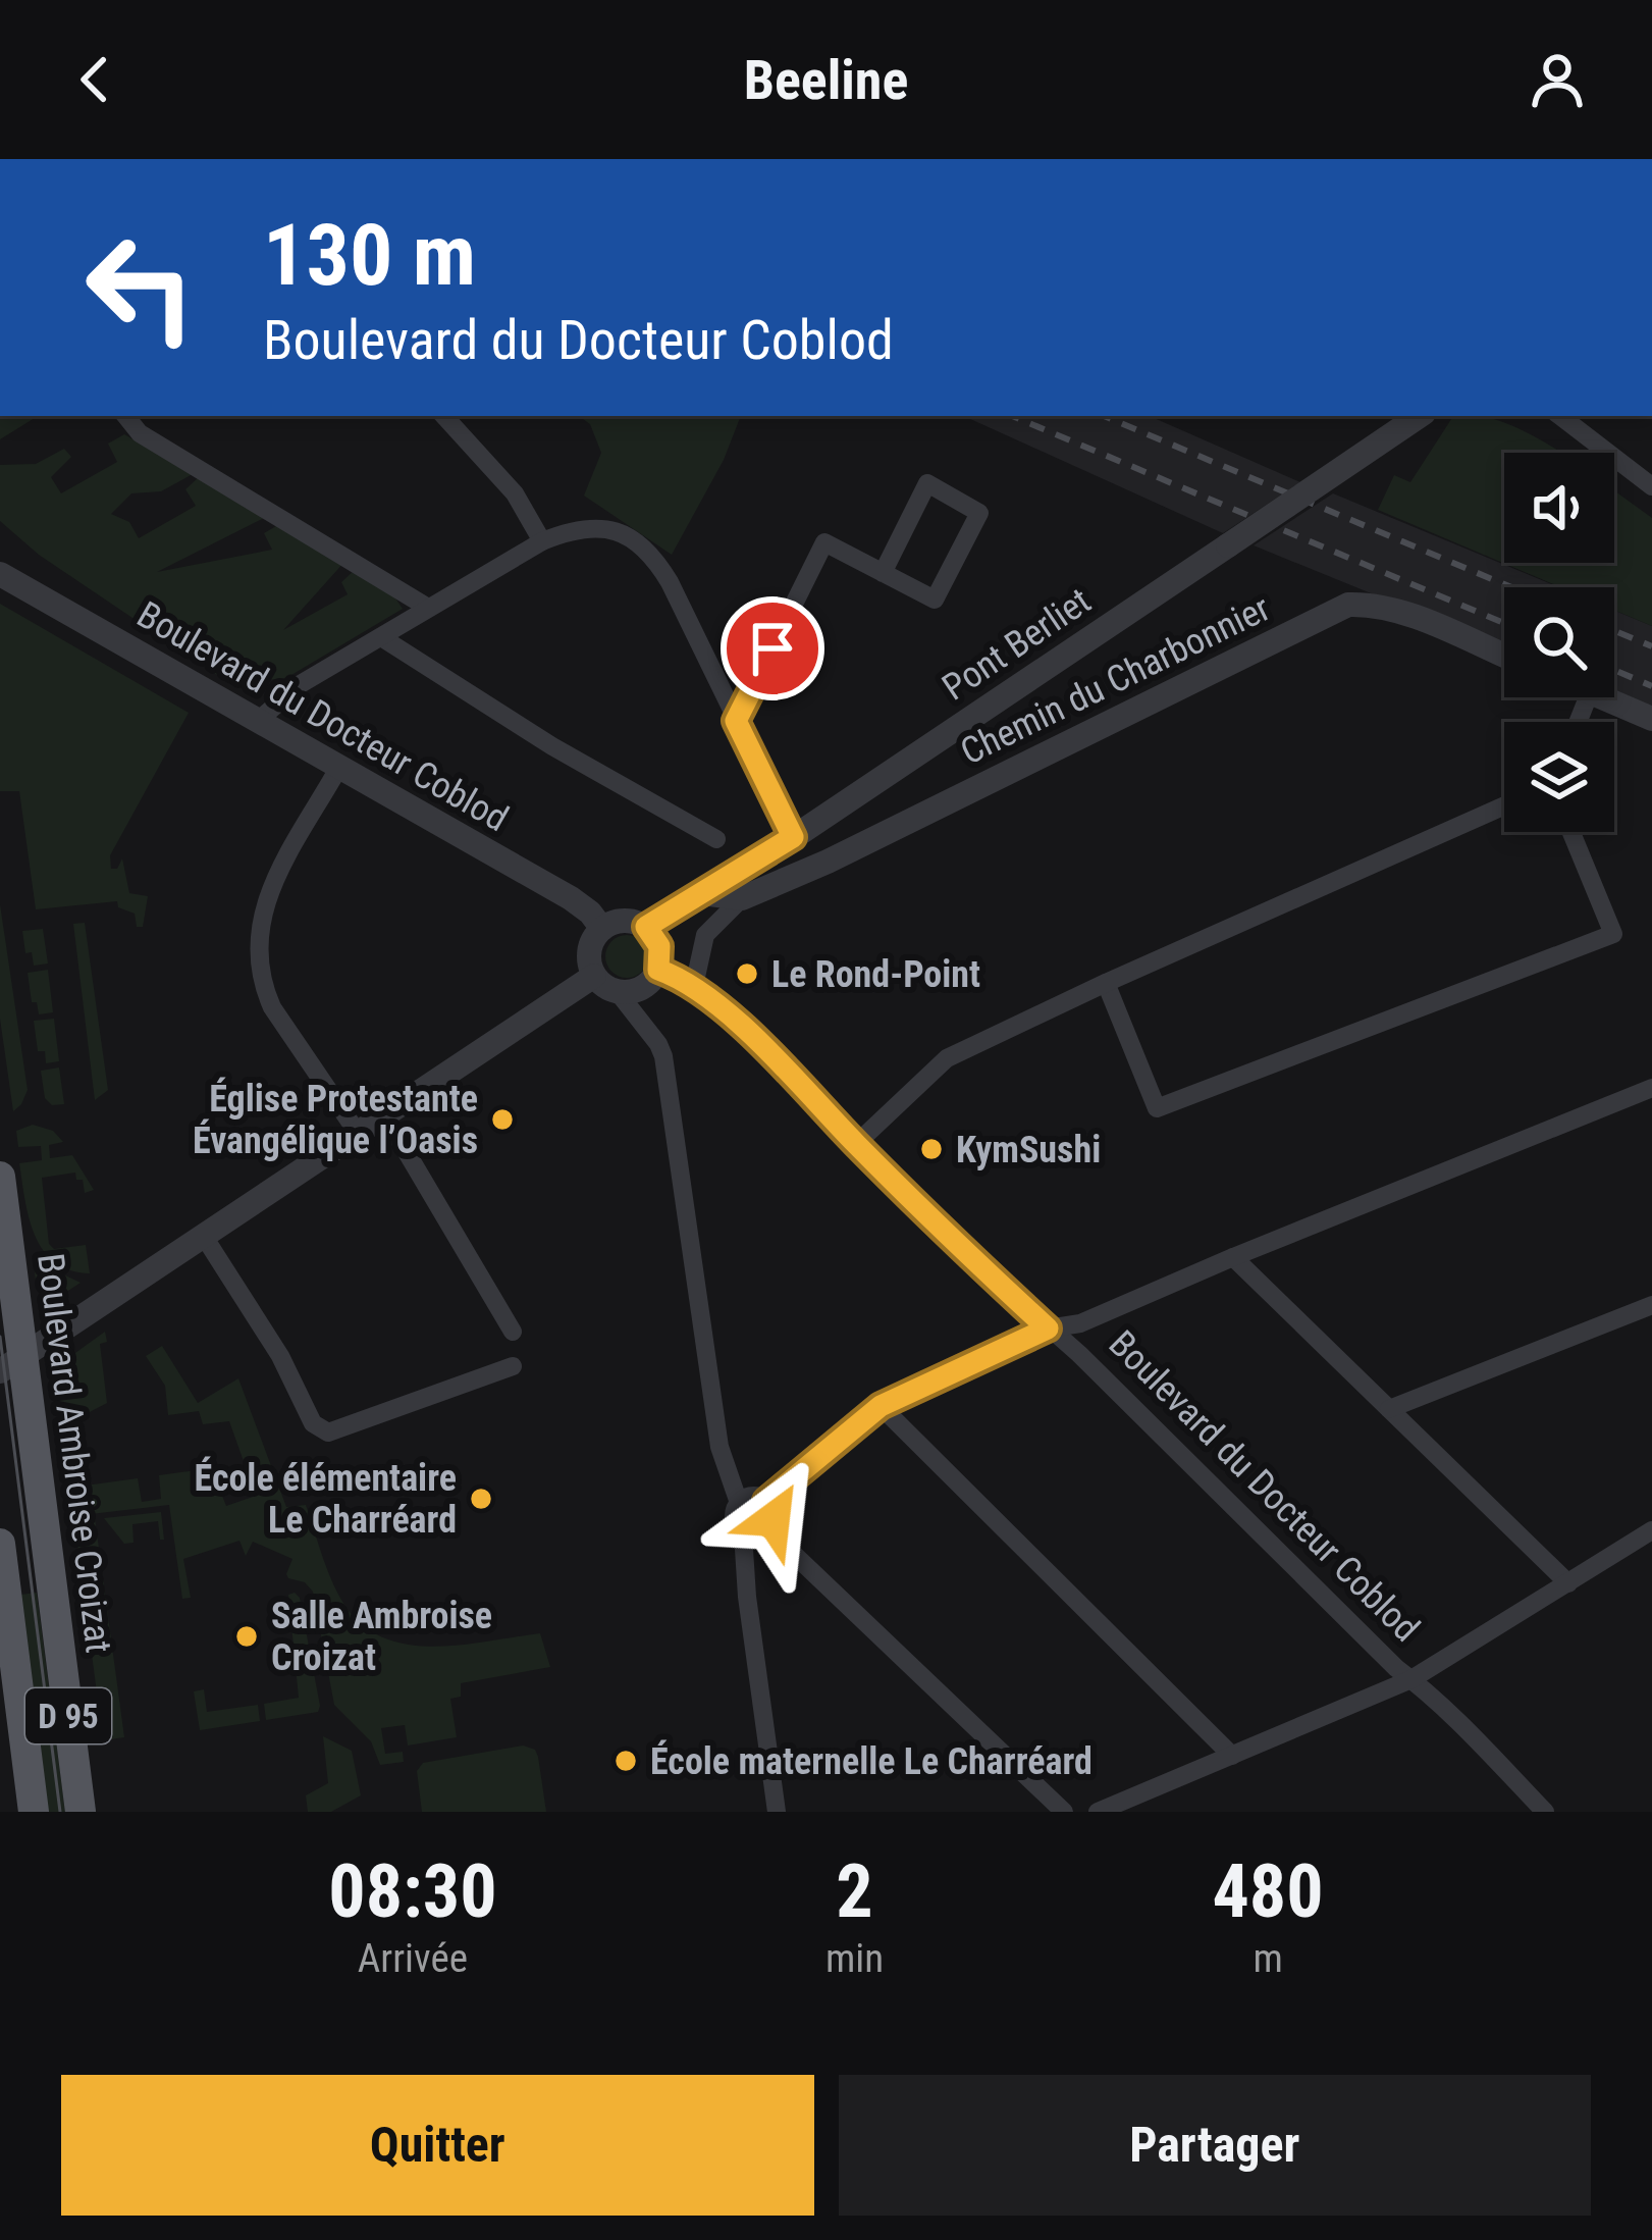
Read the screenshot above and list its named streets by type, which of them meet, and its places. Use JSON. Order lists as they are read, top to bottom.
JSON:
{
  "streets": {
    "main road": ["Boulevard Ambroise Croizat", "D 95"],
    "street": ["Pont Berliet", "Chemin du Charbonnier", "Boulevard du Docteur Coblod"]
  },
  "crossings": [
    ["Pont Berliet", "Boulevard du Docteur Coblod"],
    ["Chemin du Charbonnier", "Boulevard du Docteur Coblod"]
  ],
  "places": [
    "Le Rond-Point",
    "Église Protestante Évangélique l’Oasis",
    "KymSushi",
    "École élémentaire Le Charréard",
    "Salle Ambroise Croizat",
    "École maternelle Le Charréard"
  ],
  "page": {
    "header": "Beeline",
    "turn": ["130 m", "Boulevard du Docteur Coblod"],
    "eta": [
      "08:30",
      "Arrivée",
      "2",
      "min",
      "480",
      "m"
    ],
    "buttons": ["Quitter", "Partager"]
  }
}
